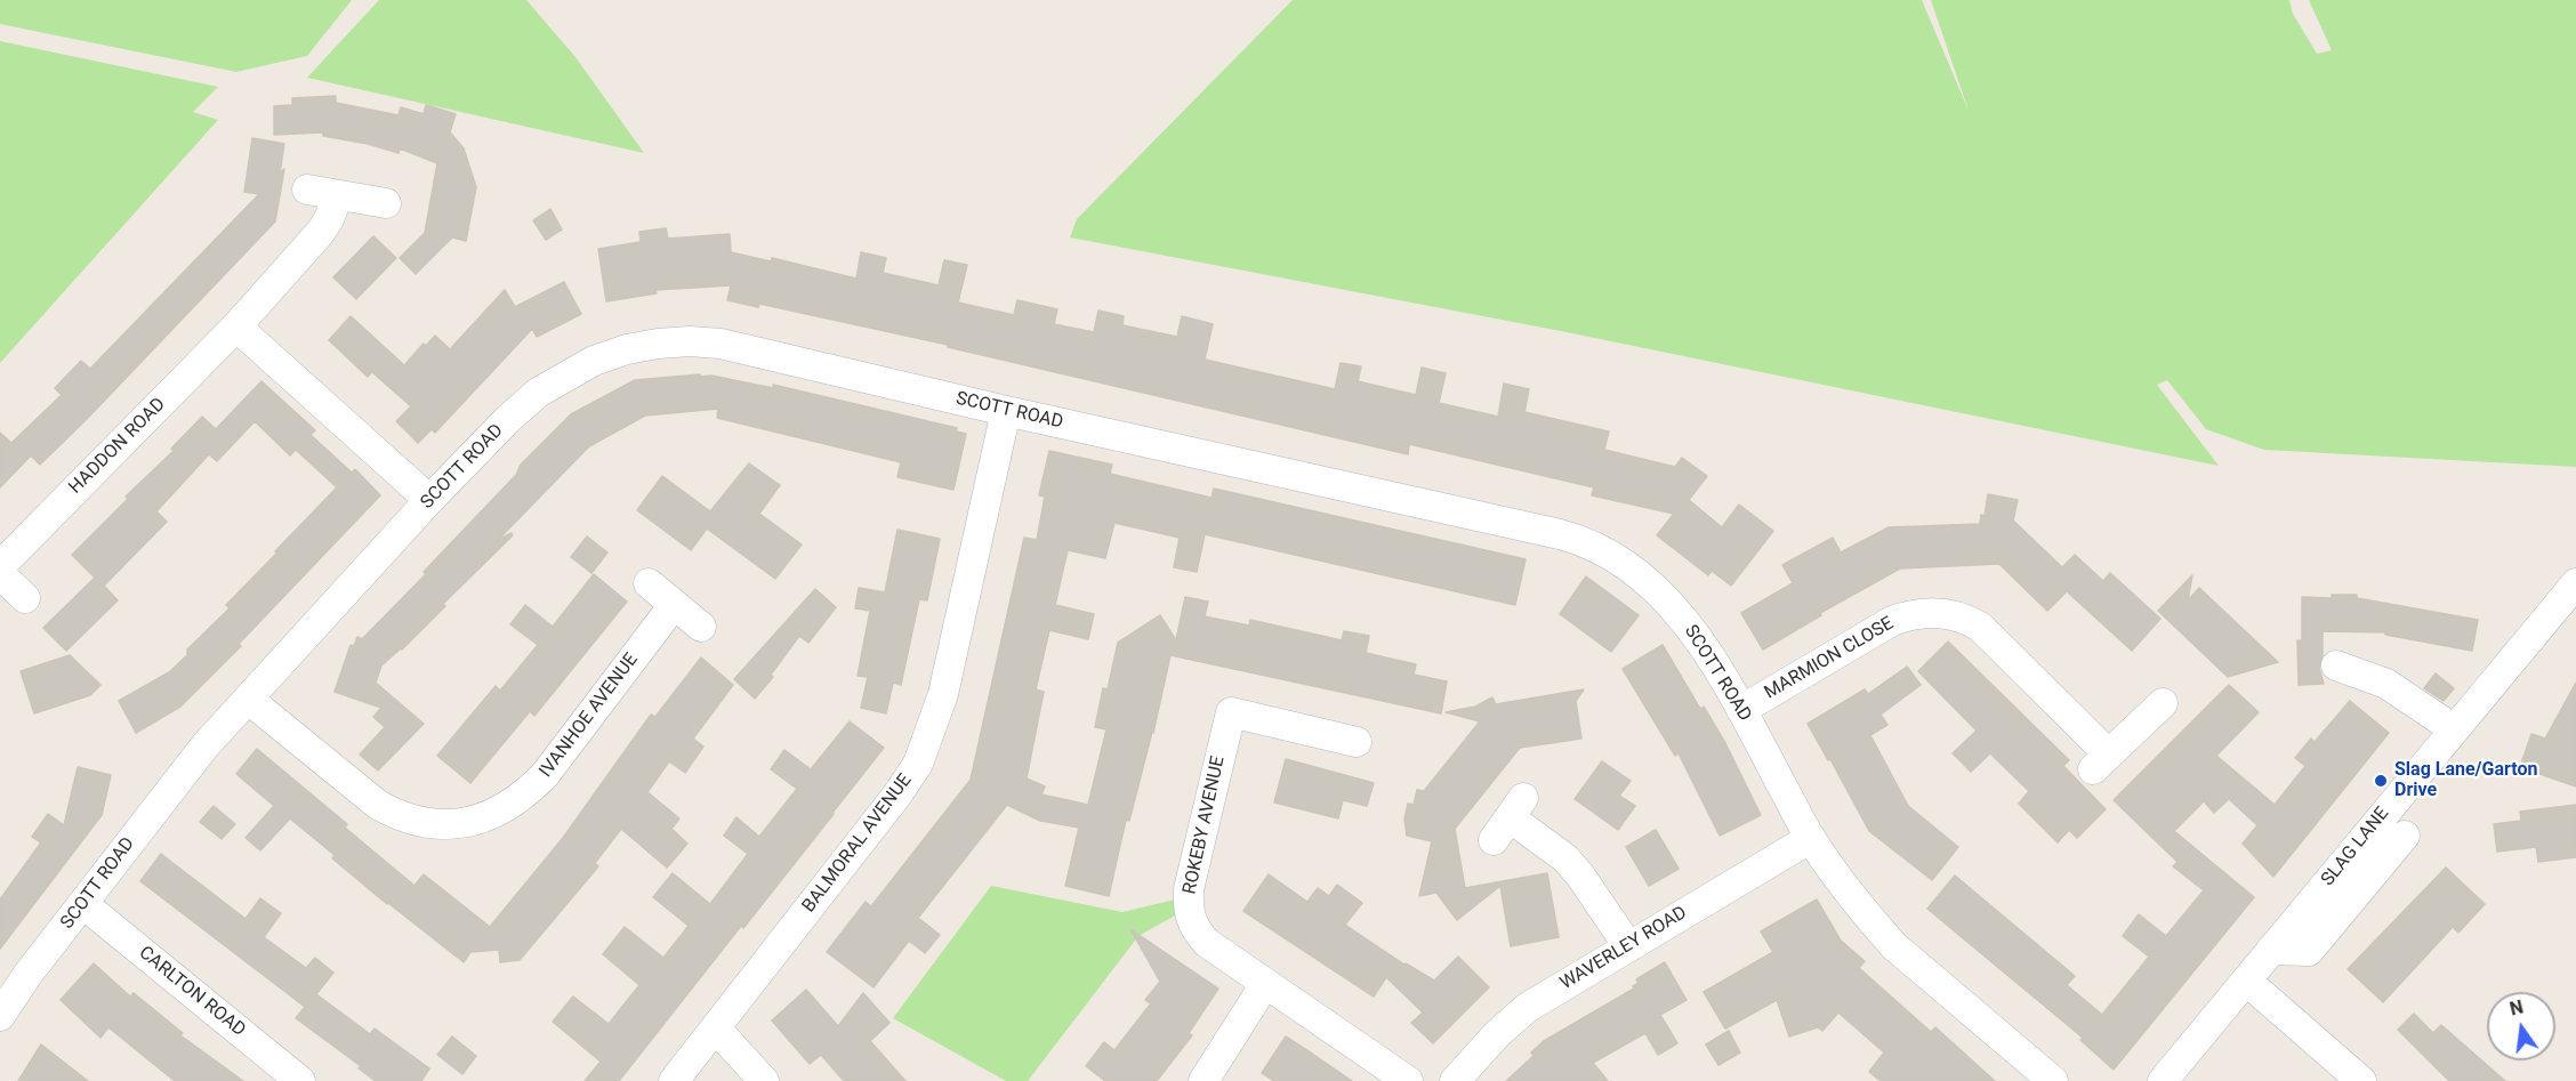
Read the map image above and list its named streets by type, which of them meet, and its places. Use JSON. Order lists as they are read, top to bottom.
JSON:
{
  "streets": {
    "street": [
      "SCOTT ROAD",
      "HADDON ROAD",
      "MARMION CLOSE",
      "IVANHOE AVENUE",
      "ROKEBY AVENUE",
      "BALMORAL AVENUE",
      "SLAG LANE",
      "WAVERLEY ROAD",
      "CARLTON ROAD"
    ]
  },
  "crossings": [
    ["SCOTT ROAD", "MARMION CLOSE"],
    ["SCOTT ROAD", "IVANHOE AVENUE"],
    ["SCOTT ROAD", "BALMORAL AVENUE"],
    ["SCOTT ROAD", "WAVERLEY ROAD"],
    ["SCOTT ROAD", "CARLTON ROAD"]
  ],
  "places": ["Slag Lane/Garton Drive"],
  "north": "top"
}
